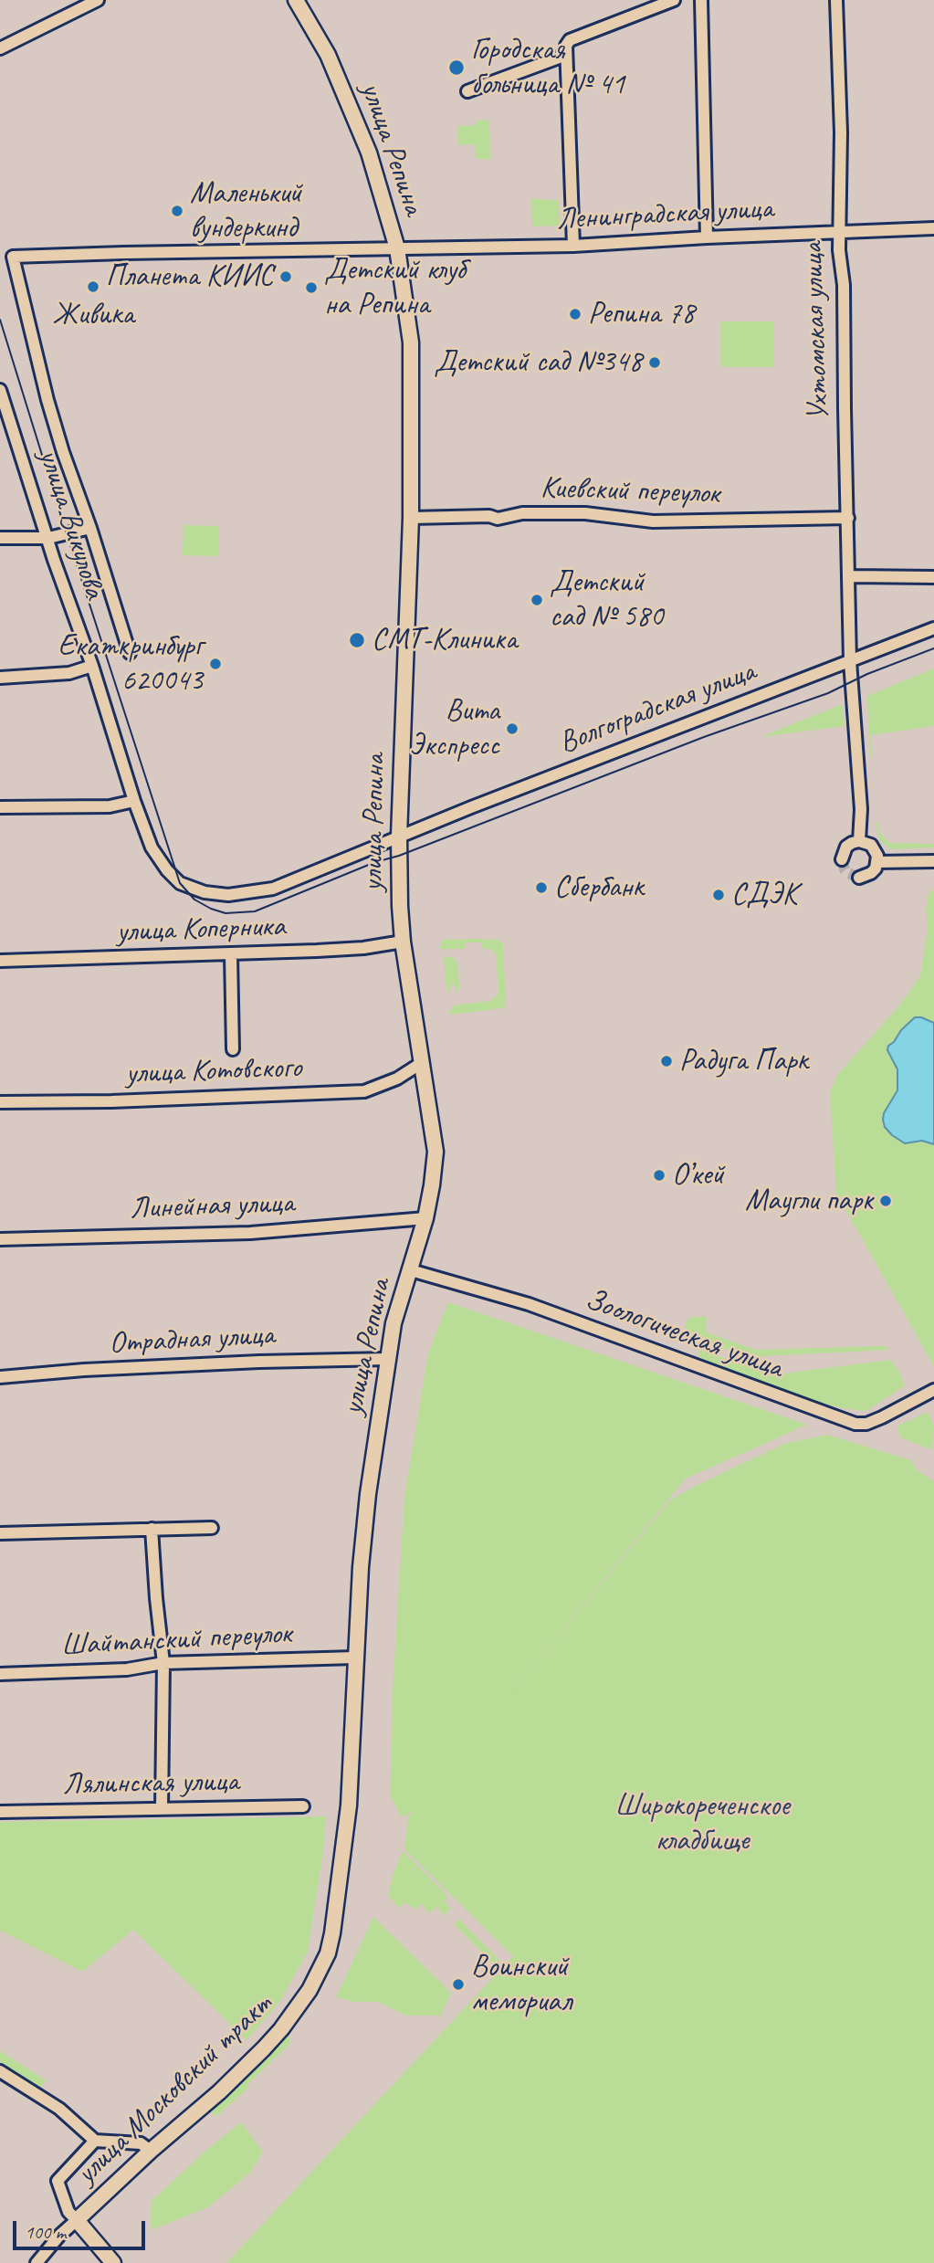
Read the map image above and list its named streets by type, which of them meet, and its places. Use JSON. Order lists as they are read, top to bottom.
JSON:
{
  "streets": {
    "main road": ["улица Репина", "улица Московский тракт"],
    "street": [
      "Ленинградская улица",
      "Ухтомская улица",
      "Киевский переулок",
      "улица Викулова",
      "Волгоградская улица",
      "улица Коперника",
      "улица Котовского",
      "Линейная улица",
      "Зоологическая улица",
      "Отрадная улица",
      "Шайтанский переулок",
      "Лялинская улица"
    ]
  },
  "crossings": [
    ["улица Репина", "Ленинградская улица"],
    ["улица Репина", "Киевский переулок"],
    ["улица Репина", "улица Викулова"],
    ["улица Репина", "Волгоградская улица"],
    ["улица Репина", "улица Коперника"],
    ["улица Репина", "улица Котовского"],
    ["улица Репина", "Линейная улица"],
    ["улица Репина", "Зоологическая улица"],
    ["улица Репина", "Отрадная улица"],
    ["улица Репина", "Шайтанский переулок"],
    ["улица Репина", "улица Московский тракт"],
    ["Ленинградская улица", "Ухтомская улица"],
    ["Ухтомская улица", "Киевский переулок"],
    ["Ухтомская улица", "Волгоградская улица"],
    ["улица Викулова", "Волгоградская улица"],
    ["Шайтанский переулок", "улица Московский тракт"]
  ],
  "parks": ["Широкореченское кладбище"],
  "places": [
    "Городская больница № 41",
    "Маленький вундеркинд",
    "Планета КИИС",
    "Живика",
    "Детский клуб на Репина",
    "Репина 78",
    "Детский сад №348",
    "Детский сад № 580",
    "СМТ-Клиника",
    "Екаткринбург 620043",
    "Вита Экспресс",
    "Сбербанк",
    "СДЭК",
    "Радуга Парк",
    "О’кей",
    "Маугли парк",
    "Воинский мемориал"
  ],
  "scale_bar": "100 m"
}
